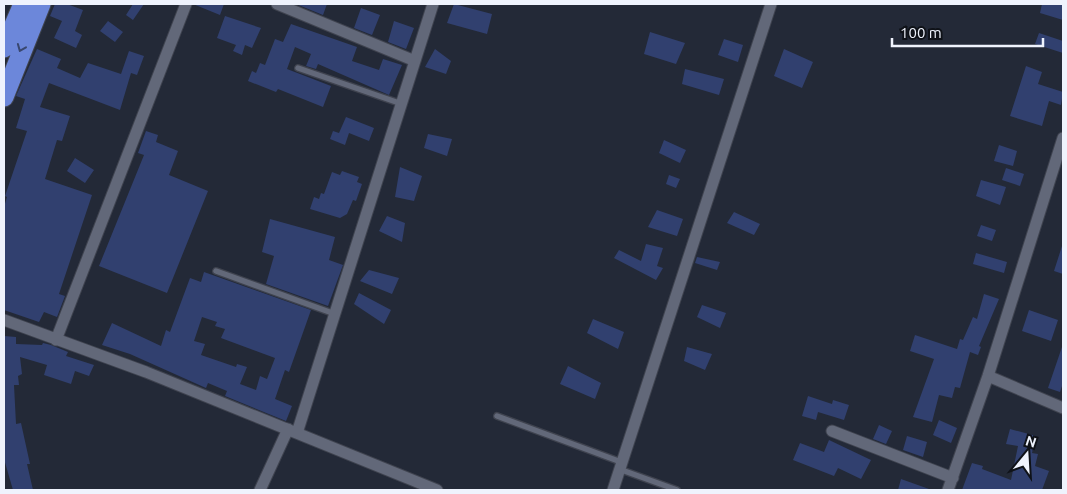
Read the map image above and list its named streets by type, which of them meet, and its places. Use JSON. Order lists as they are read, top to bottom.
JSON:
{
  "scale_bar": "100 m",
  "north": "top"
}
